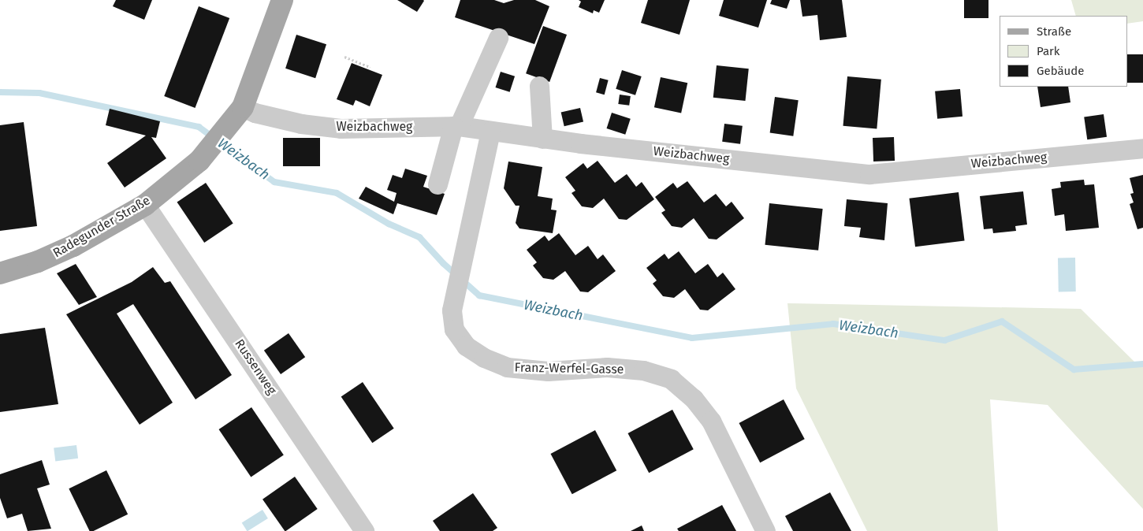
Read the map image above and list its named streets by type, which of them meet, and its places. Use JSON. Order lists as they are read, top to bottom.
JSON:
{
  "streets": {
    "main road": ["Radegunder Straße"],
    "street": ["Weizbachweg", "Russenweg", "Franz-Werfel-Gasse"]
  },
  "crossings": [
    ["Weizbachweg", "Radegunder Straße"],
    ["Weizbachweg", "Franz-Werfel-Gasse"],
    ["Radegunder Straße", "Russenweg"]
  ],
  "water": ["Weizbach"],
  "legend": ["Straße", "Park", "Gebäude"]
}
